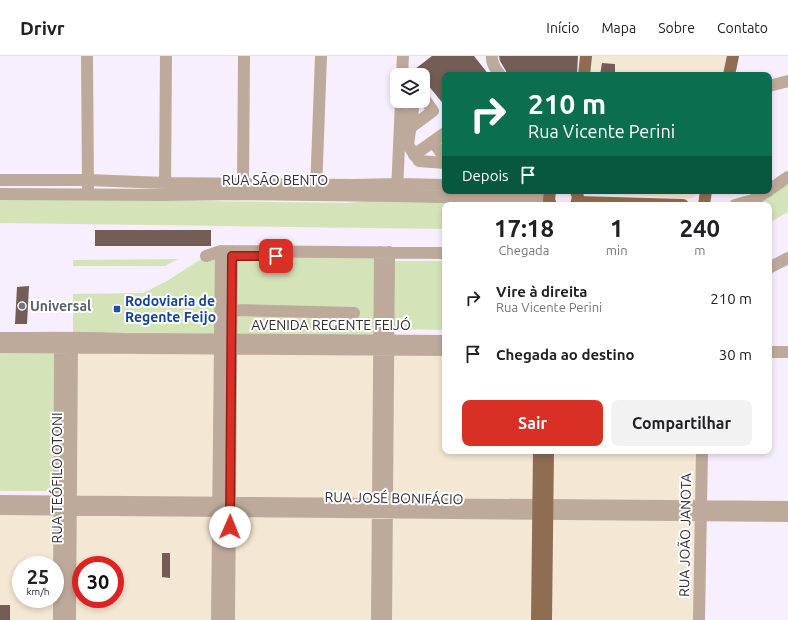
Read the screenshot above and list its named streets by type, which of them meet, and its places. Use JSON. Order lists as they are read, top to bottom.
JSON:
{
  "streets": {
    "street": [
      "RUA SÃO BENTO",
      "AVENIDA REGENTE FEIJÓ",
      "RUA TEÓFILO OTONI",
      "RUA JOSÉ BONIFÁCIO",
      "RUA JOÃO JANOTA"
    ]
  },
  "crossings": [
    ["AVENIDA REGENTE FEIJÓ", "RUA TEÓFILO OTONI"],
    ["RUA TEÓFILO OTONI", "RUA JOSÉ BONIFÁCIO"],
    ["RUA JOSÉ BONIFÁCIO", "RUA JOÃO JANOTA"]
  ],
  "places": {
    "other": ["Universal"],
    "transit": ["Rodoviaria de Regente Feijo"]
  },
  "page": {
    "header": "Drivr",
    "nav": [
      "Início",
      "Mapa",
      "Sobre",
      "Contato"
    ],
    "turn": ["210 m", "Rua Vicente Perini"],
    "then": "Depois",
    "eta": [
      "17:18",
      "Chegada",
      "1",
      "min",
      "240",
      "m"
    ],
    "list": [
      {
        "name": "Vire à direita",
        "note": "Rua Vicente Perini",
        "value": "210 m"
      },
      {
        "name": "Chegada ao destino",
        "value": "30 m"
      }
    ],
    "buttons": ["Sair", "Compartilhar"],
    "speed": "25 km/h",
    "limit": "30"
  }
}
